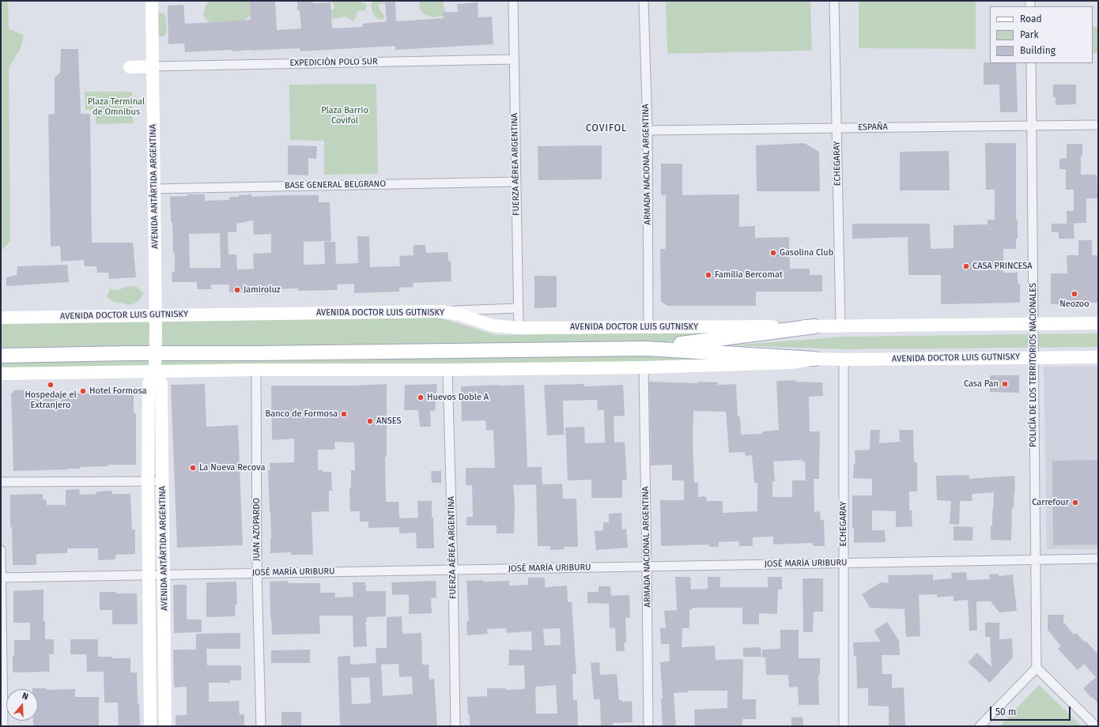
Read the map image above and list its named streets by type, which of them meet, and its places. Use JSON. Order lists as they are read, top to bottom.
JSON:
{
  "streets": {
    "main road": ["AVENIDA ANTÁRTIDA ARGENTINA", "AVENIDA DOCTOR LUIS GUTNISKY"],
    "street": [
      "EXPEDICIÓN POLO SUR",
      "ESPAÑA",
      "ECHEGARAY",
      "FUERZA AÉREA ARGENTINA",
      "ARMADA NACIONAL ARGENTINA",
      "BASE GENERAL BELGRANO",
      "POLICÍA DE LOS TERRITORIOS NACIONALES",
      "JUAN AZOPARDO",
      "JOSÉ MARÍA URIBURU"
    ]
  },
  "crossings": [
    ["EXPEDICIÓN POLO SUR", "FUERZA AÉREA ARGENTINA"],
    ["EXPEDICIÓN POLO SUR", "AVENIDA ANTÁRTIDA ARGENTINA"],
    ["ESPAÑA", "ECHEGARAY"],
    ["ESPAÑA", "ARMADA NACIONAL ARGENTINA"],
    ["ESPAÑA", "POLICÍA DE LOS TERRITORIOS NACIONALES"],
    ["ECHEGARAY", "AVENIDA DOCTOR LUIS GUTNISKY"],
    ["ECHEGARAY", "JOSÉ MARÍA URIBURU"],
    ["FUERZA AÉREA ARGENTINA", "BASE GENERAL BELGRANO"],
    ["FUERZA AÉREA ARGENTINA", "AVENIDA DOCTOR LUIS GUTNISKY"],
    ["FUERZA AÉREA ARGENTINA", "JOSÉ MARÍA URIBURU"],
    ["ARMADA NACIONAL ARGENTINA", "AVENIDA DOCTOR LUIS GUTNISKY"],
    ["ARMADA NACIONAL ARGENTINA", "JOSÉ MARÍA URIBURU"],
    ["BASE GENERAL BELGRANO", "AVENIDA ANTÁRTIDA ARGENTINA"],
    ["AVENIDA ANTÁRTIDA ARGENTINA", "AVENIDA DOCTOR LUIS GUTNISKY"],
    ["AVENIDA ANTÁRTIDA ARGENTINA", "JOSÉ MARÍA URIBURU"],
    ["AVENIDA DOCTOR LUIS GUTNISKY", "POLICÍA DE LOS TERRITORIOS NACIONALES"],
    ["AVENIDA DOCTOR LUIS GUTNISKY", "JUAN AZOPARDO"],
    ["POLICÍA DE LOS TERRITORIOS NACIONALES", "JOSÉ MARÍA URIBURU"],
    ["JUAN AZOPARDO", "JOSÉ MARÍA URIBURU"]
  ],
  "districts": ["COVIFOL"],
  "parks": ["Plaza Terminal de Omnibus", "Plaza Barrio Covifol"],
  "places": [
    "Gasolina Club",
    "CASA PRINCESA",
    "Familia Bercomat",
    "Jamiroluz",
    "Neozoo",
    "Casa Pan",
    "Hospedaje el Extranjero",
    "Hotel Formosa",
    "Huevos Doble A",
    "Banco de Formosa",
    "ANSES",
    "La Nueva Recova",
    "Carrefour"
  ],
  "legend": ["Road", "Park", "Building"],
  "scale_bar": "50 m",
  "north": "top"
}
